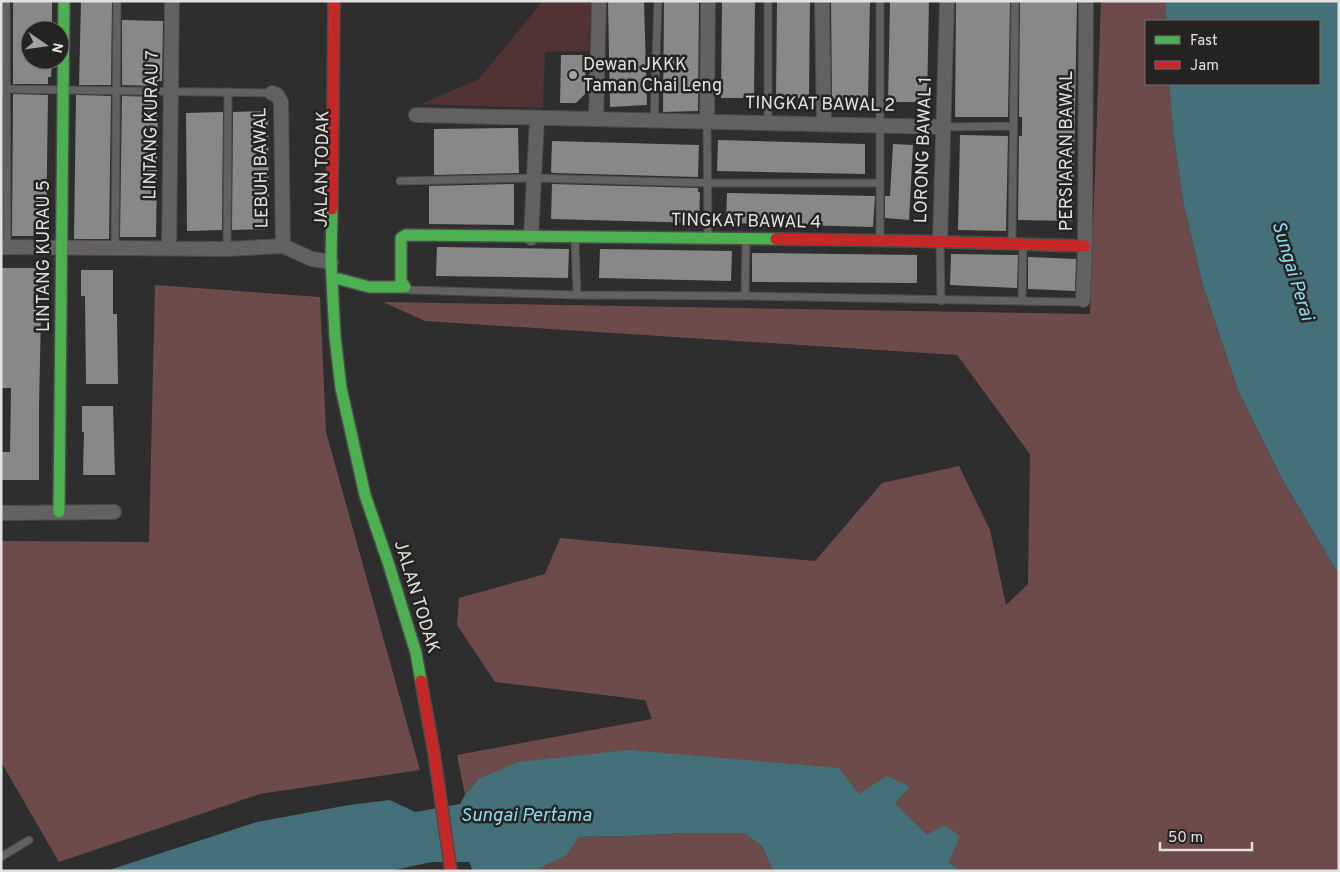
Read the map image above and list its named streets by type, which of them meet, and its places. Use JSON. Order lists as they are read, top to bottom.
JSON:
{
  "streets": {
    "street": [
      "TINGKAT BAWAL 2",
      "LINTANG KURAU 7",
      "LORONG BAWAL 1",
      "PERSIARAN BAWAL",
      "LEBUH BAWAL",
      "JALAN TODAK",
      "TINGKAT BAWAL 4",
      "LINTANG KURAU 5"
    ]
  },
  "crossings": [
    ["TINGKAT BAWAL 2", "LORONG BAWAL 1"],
    ["LORONG BAWAL 1", "TINGKAT BAWAL 4"],
    ["PERSIARAN BAWAL", "TINGKAT BAWAL 4"]
  ],
  "water": ["Sungai Perai", "Sungai Pertama"],
  "places": ["Dewan JKKK Taman Chai Leng"],
  "legend": ["Fast", "Jam"],
  "scale_bar": "50 m",
  "north": "right"
}
